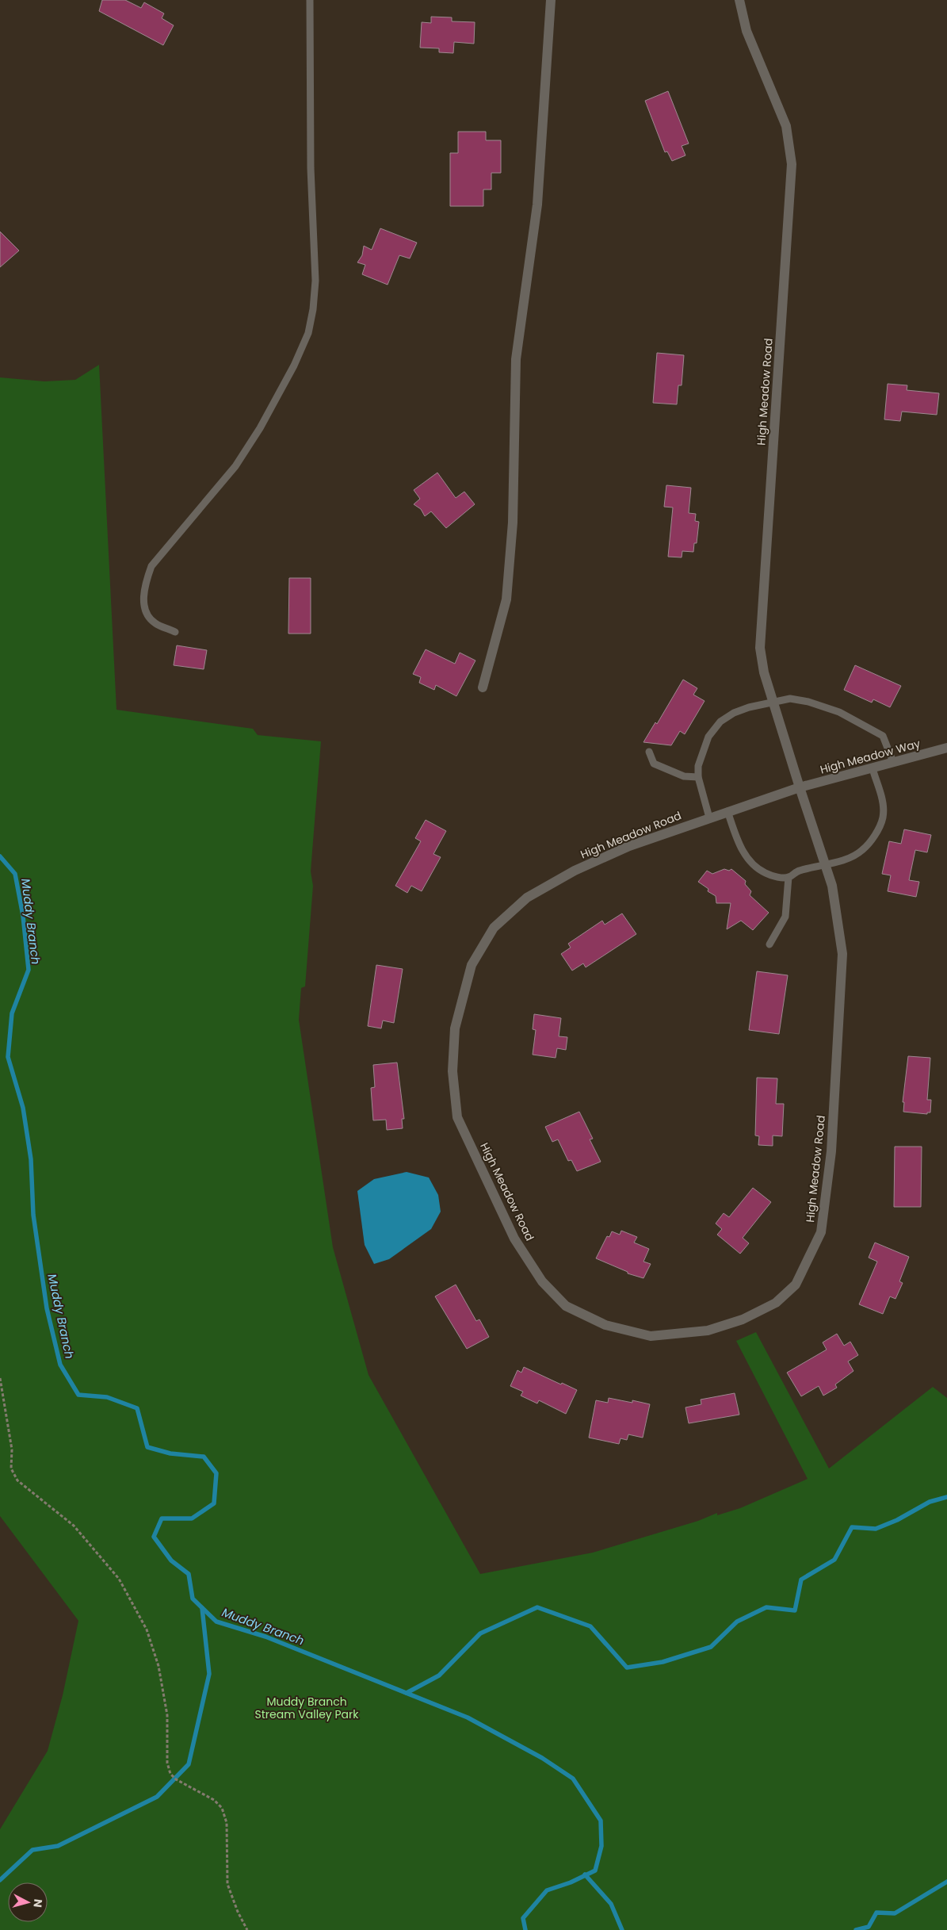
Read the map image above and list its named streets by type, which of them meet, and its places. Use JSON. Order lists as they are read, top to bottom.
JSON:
{
  "streets": {
    "street": ["High Meadow Road", "High Meadow Way"]
  },
  "crossings": [
    ["High Meadow Road", "High Meadow Way"]
  ],
  "water": ["Muddy Branch"],
  "parks": ["Muddy Branch Stream Valley Park"],
  "north": "right"
}
